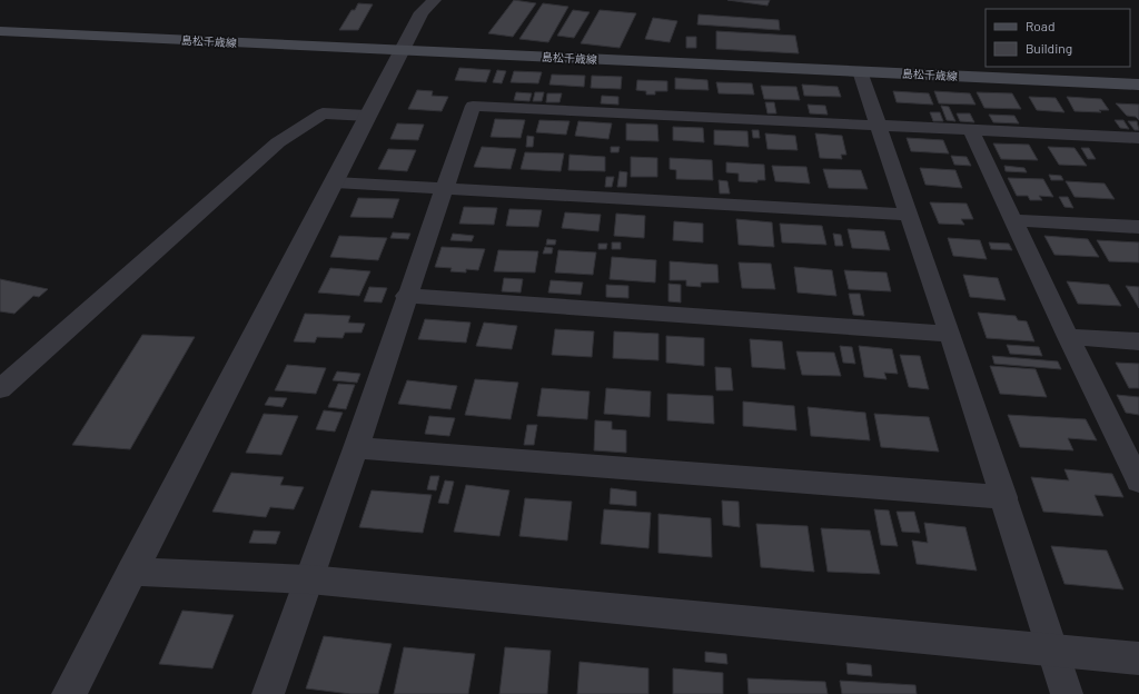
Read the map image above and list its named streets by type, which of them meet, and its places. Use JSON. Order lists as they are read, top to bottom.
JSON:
{
  "streets": {
    "main road": ["島松千歳線"]
  },
  "legend": ["Road", "Building"]
}
